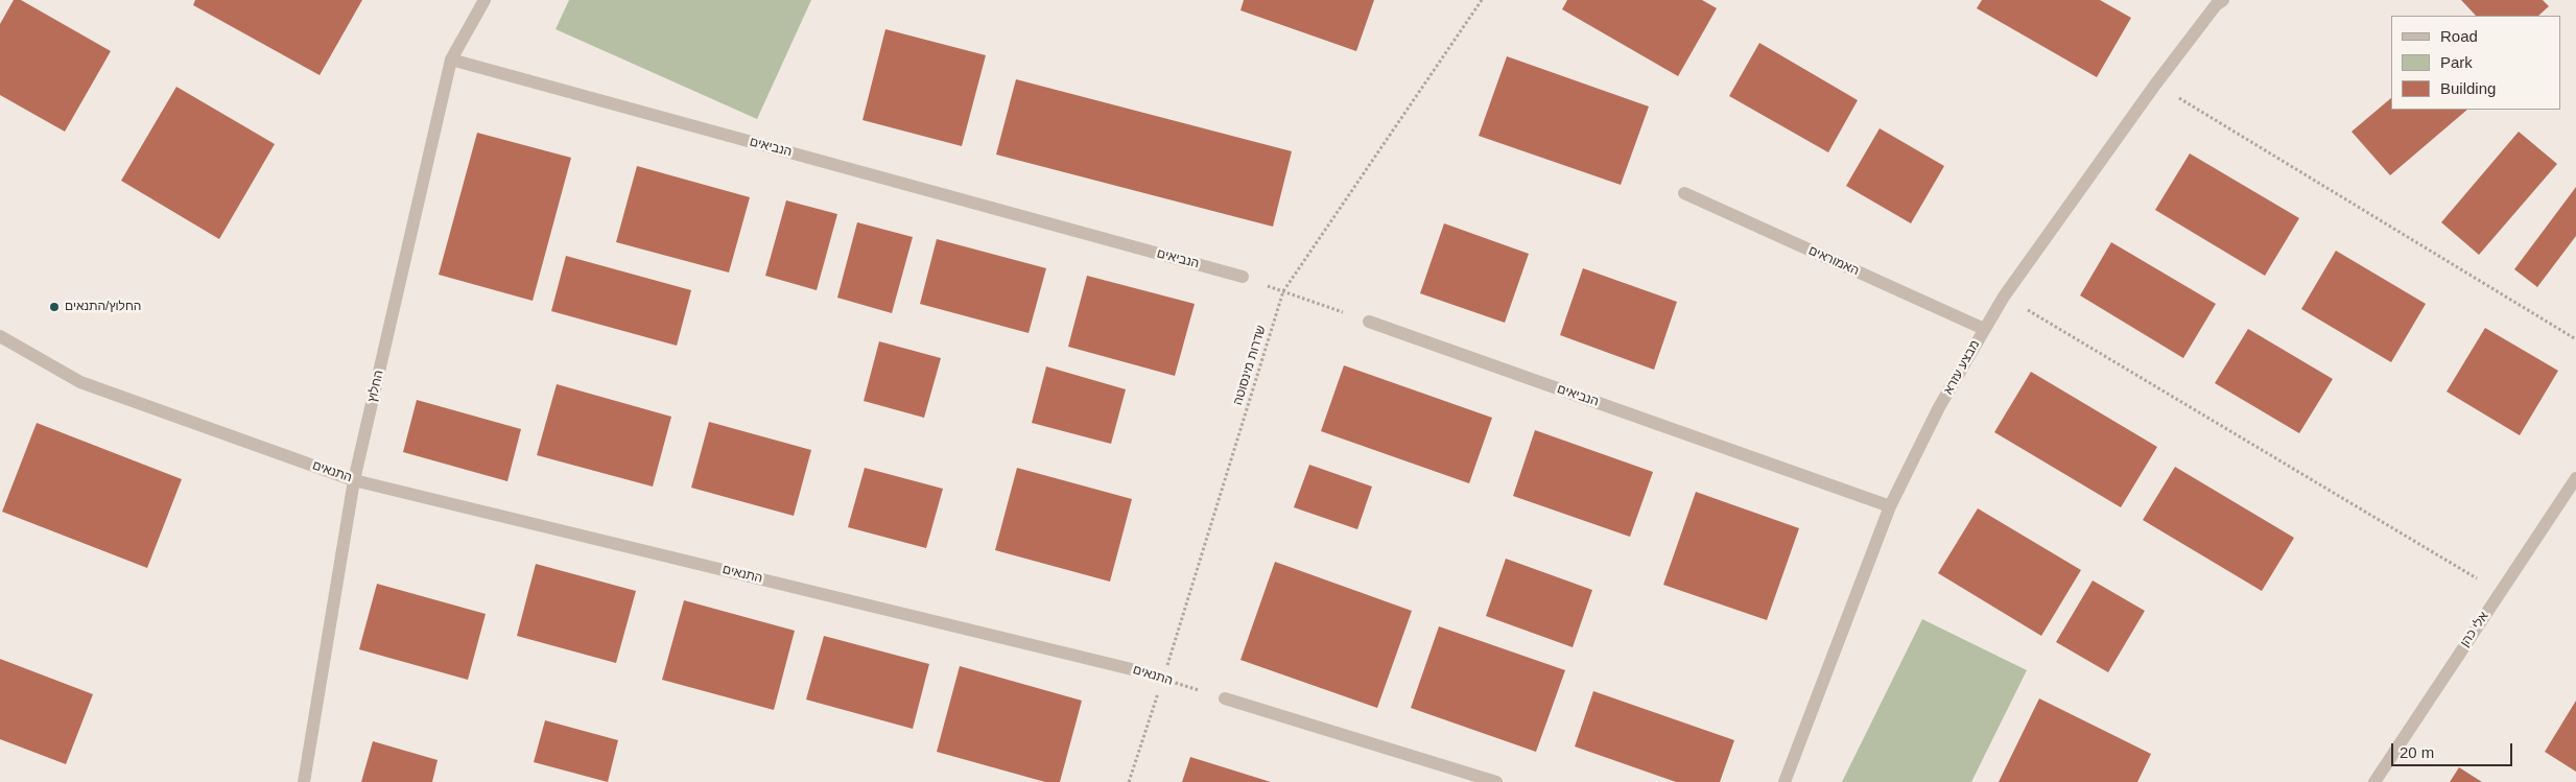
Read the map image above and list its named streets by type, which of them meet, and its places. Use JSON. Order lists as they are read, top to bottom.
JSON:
{
  "streets": {
    "street": [
      "הנביאים",
      "האמוראים",
      "מבצע עזרא",
      "החלוץ",
      "התנאים",
      "אלי כהן"
    ],
    "path": ["שדרות מינסוטה"]
  },
  "crossings": [
    ["הנביאים", "מבצע עזרא"],
    ["הנביאים", "החלוץ"],
    ["האמוראים", "מבצע עזרא"],
    ["שדרות מינסוטה", "התנאים"],
    ["החלוץ", "התנאים"]
  ],
  "places": ["החלוץ/התנאים"],
  "legend": ["Road", "Park", "Building"],
  "scale_bar": "20 m"
}
